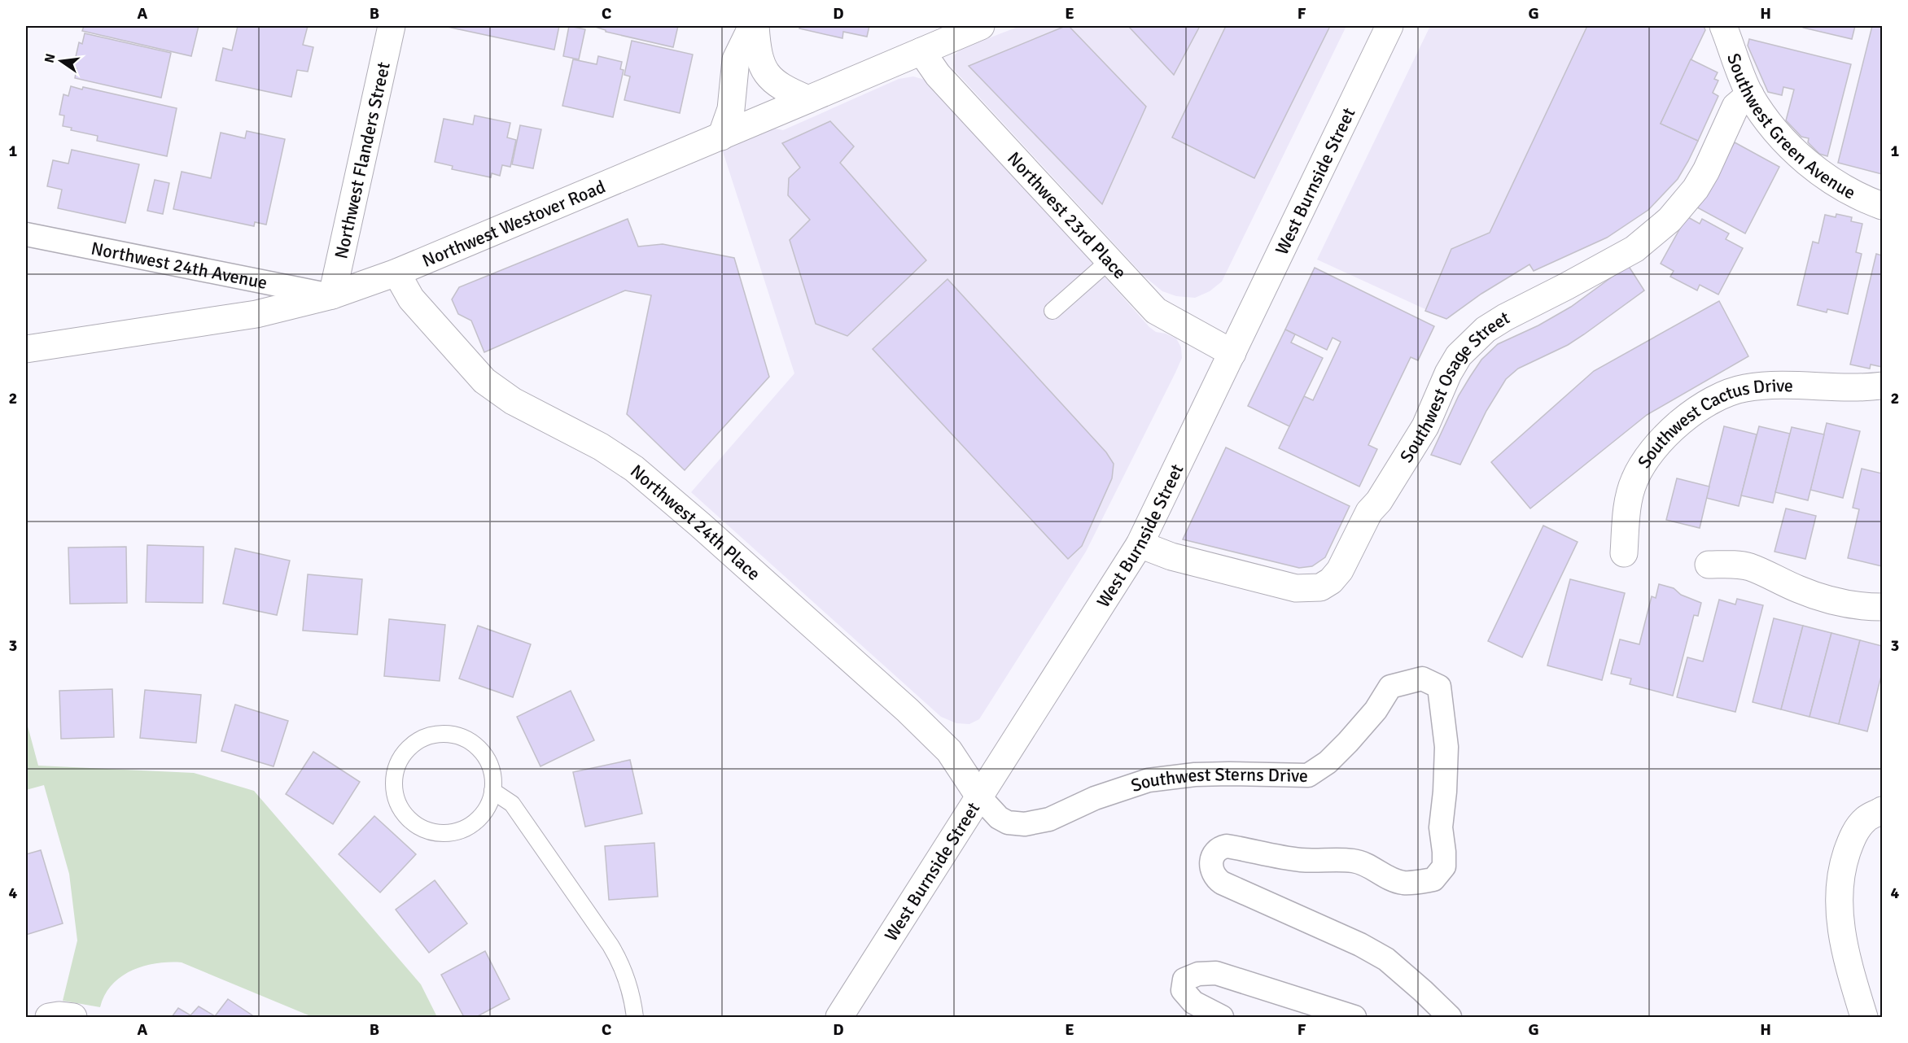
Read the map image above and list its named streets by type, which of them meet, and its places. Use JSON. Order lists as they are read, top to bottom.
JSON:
{
  "streets": {
    "street": [
      "Southwest Green Avenue",
      "Northwest Flanders Street",
      "West Burnside Street",
      "Northwest 23rd Place",
      "Northwest Westover Road",
      "Northwest 24th Avenue",
      "Southwest Osage Street",
      "Southwest Cactus Drive",
      "Northwest 24th Place",
      "Southwest Sterns Drive"
    ]
  },
  "crossings": [
    ["Southwest Green Avenue", "Southwest Osage Street"],
    ["Northwest Flanders Street", "Northwest Westover Road"],
    ["Northwest Flanders Street", "Northwest 24th Avenue"],
    ["West Burnside Street", "Northwest 23rd Place"],
    ["West Burnside Street", "Southwest Osage Street"],
    ["West Burnside Street", "Northwest 24th Place"],
    ["West Burnside Street", "Southwest Sterns Drive"],
    ["Northwest 23rd Place", "Northwest Westover Road"],
    ["Northwest Westover Road", "Northwest 24th Avenue"],
    ["Northwest Westover Road", "Northwest 24th Place"],
    ["Northwest 24th Place", "Southwest Sterns Drive"]
  ],
  "north": "left",
  "grid": {
    "columns": [
      "A",
      "B",
      "C",
      "D",
      "E",
      "F",
      "G",
      "H"
    ],
    "rows": [
      "1",
      "2",
      "3",
      "4"
    ]
  }
}
